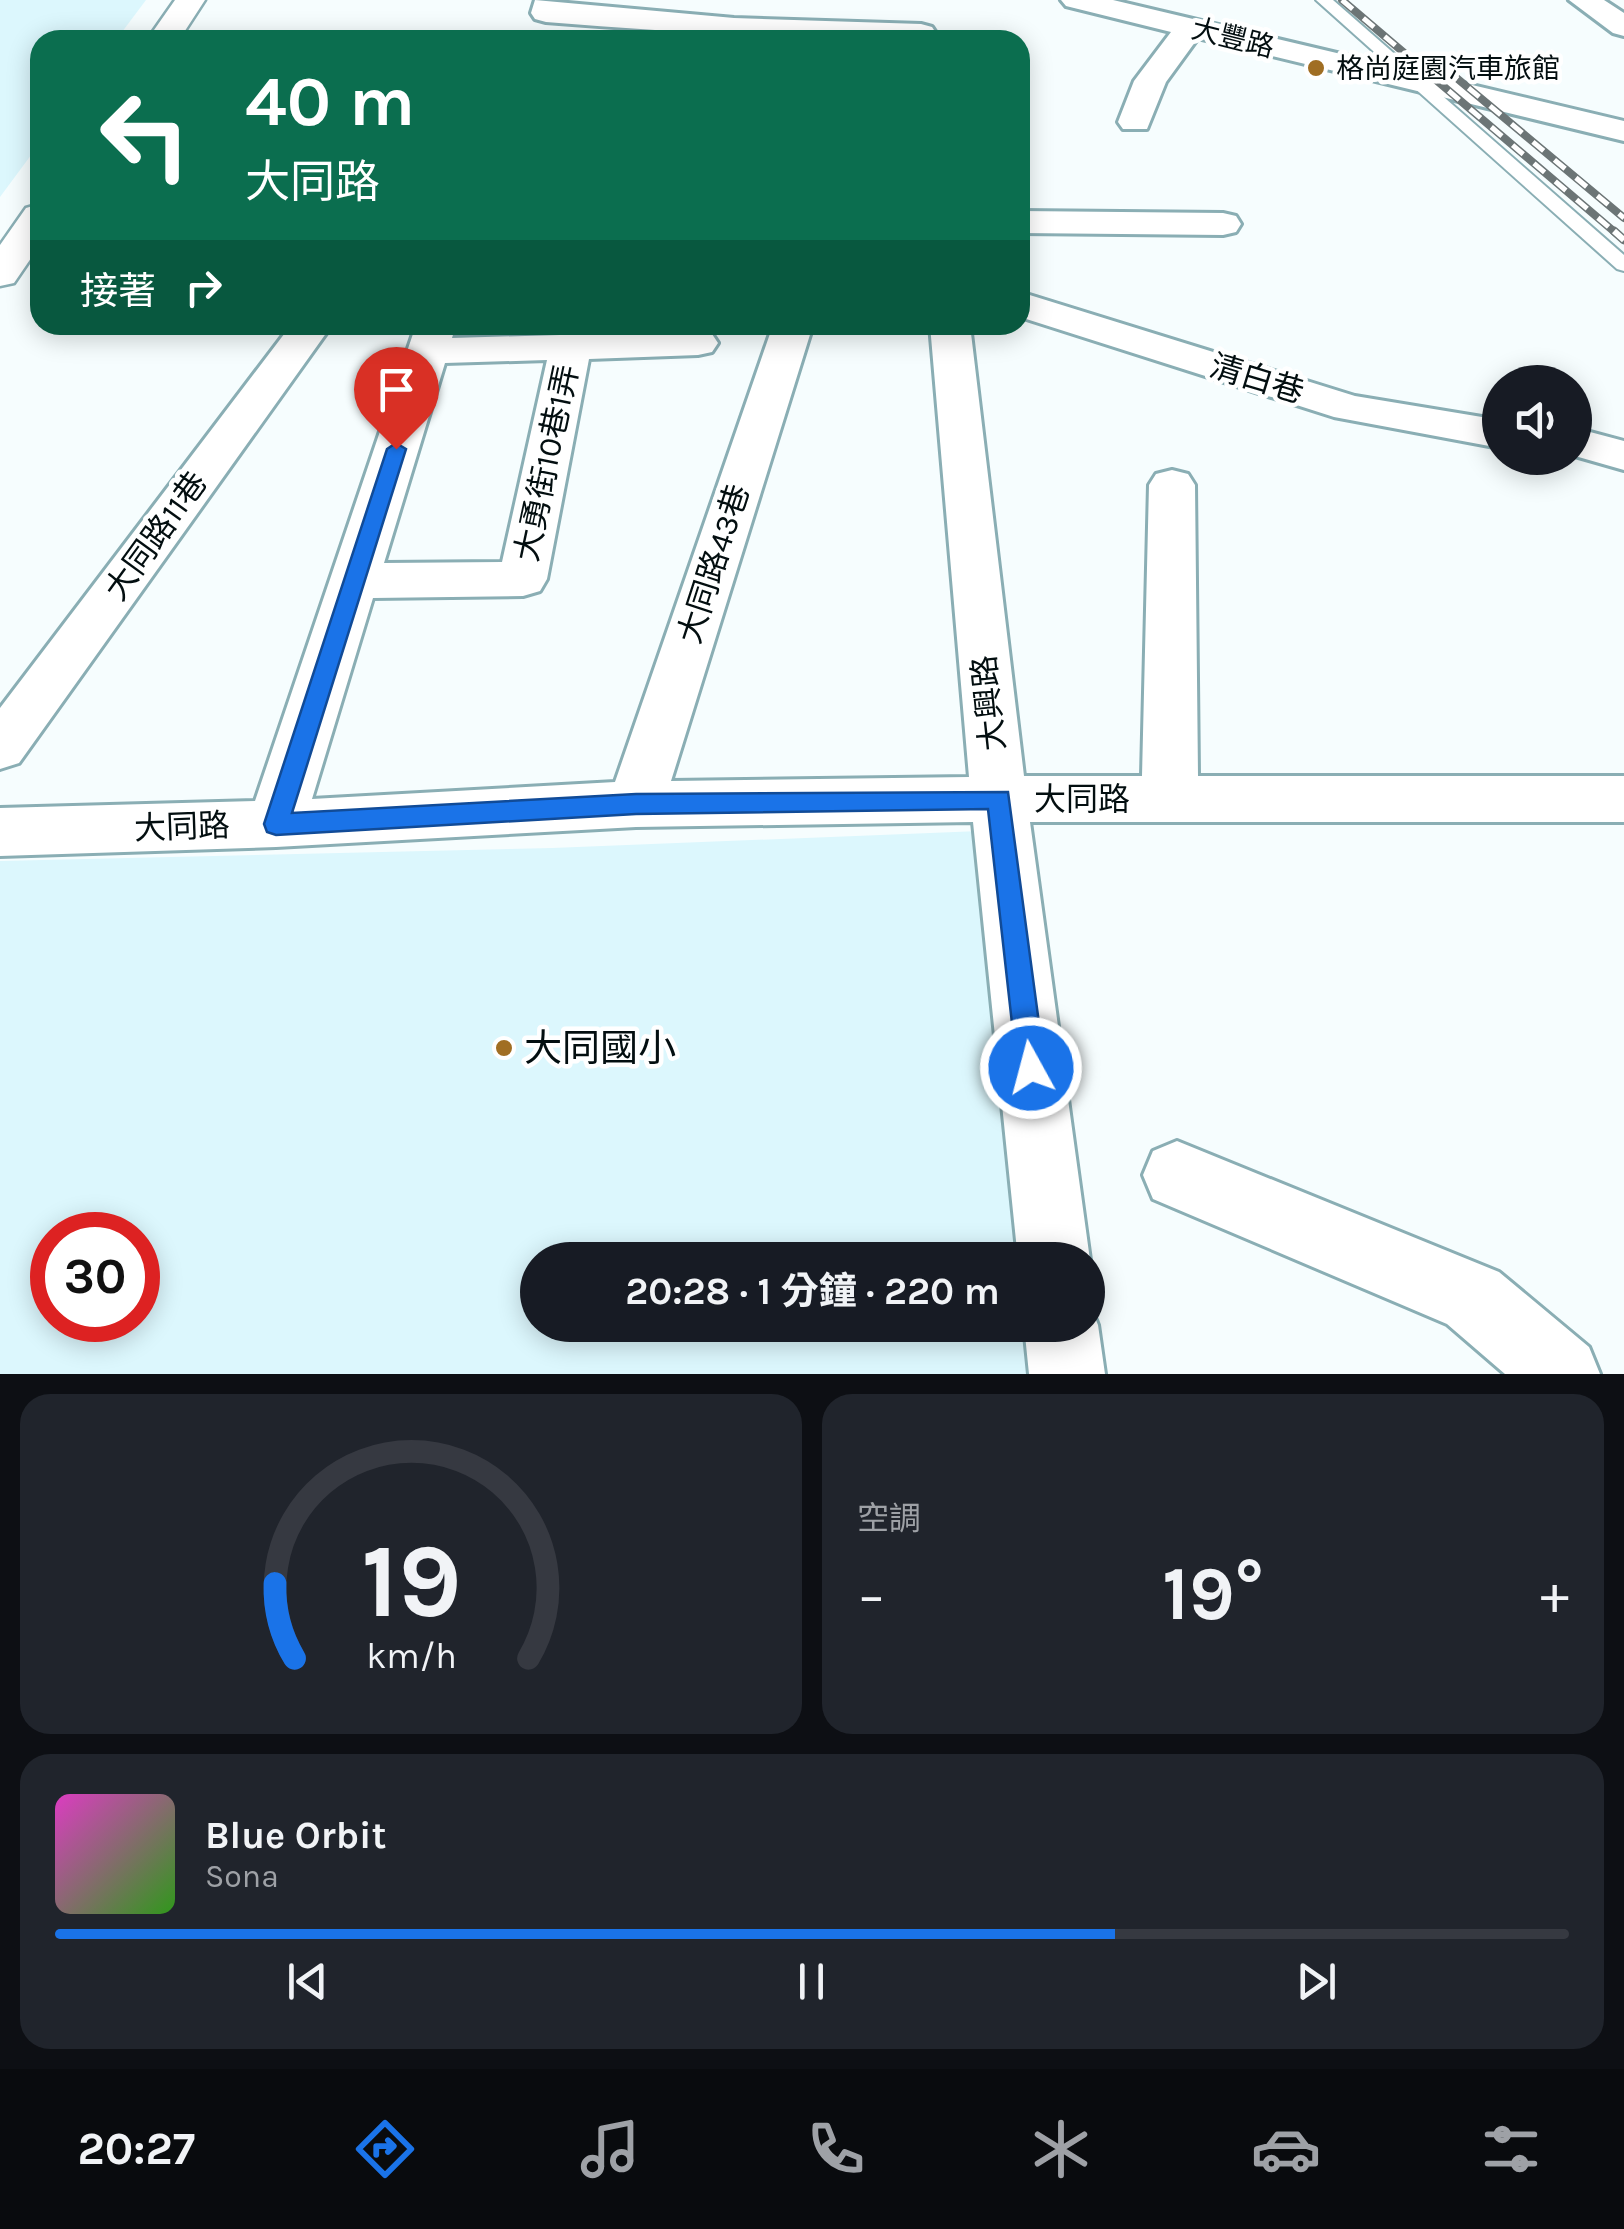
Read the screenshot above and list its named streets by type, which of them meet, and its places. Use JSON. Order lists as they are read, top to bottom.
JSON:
{
  "streets": {
    "street": [
      "大豐路",
      "清白巷",
      "大勇街10巷1弄",
      "大同路11巷",
      "大同路43巷",
      "大興路",
      "大同路"
    ]
  },
  "crossings": [
    ["大同路43巷", "大同路"],
    ["大興路", "大同路"]
  ],
  "places": ["格尚庭園汽車旅館", "大同國小"],
  "page": {
    "turn": ["40 m", "大同路"],
    "then": "接著",
    "limit": "30",
    "trip": "20:28 · 1 分鐘 · 220 m",
    "tile": "空調",
    "heat": ["−", "19°", "+"],
    "song": ["Blue Orbit", "Sona"],
    "tabs": "20:27",
    "gauge": ["19", "km/h"]
  }
}
